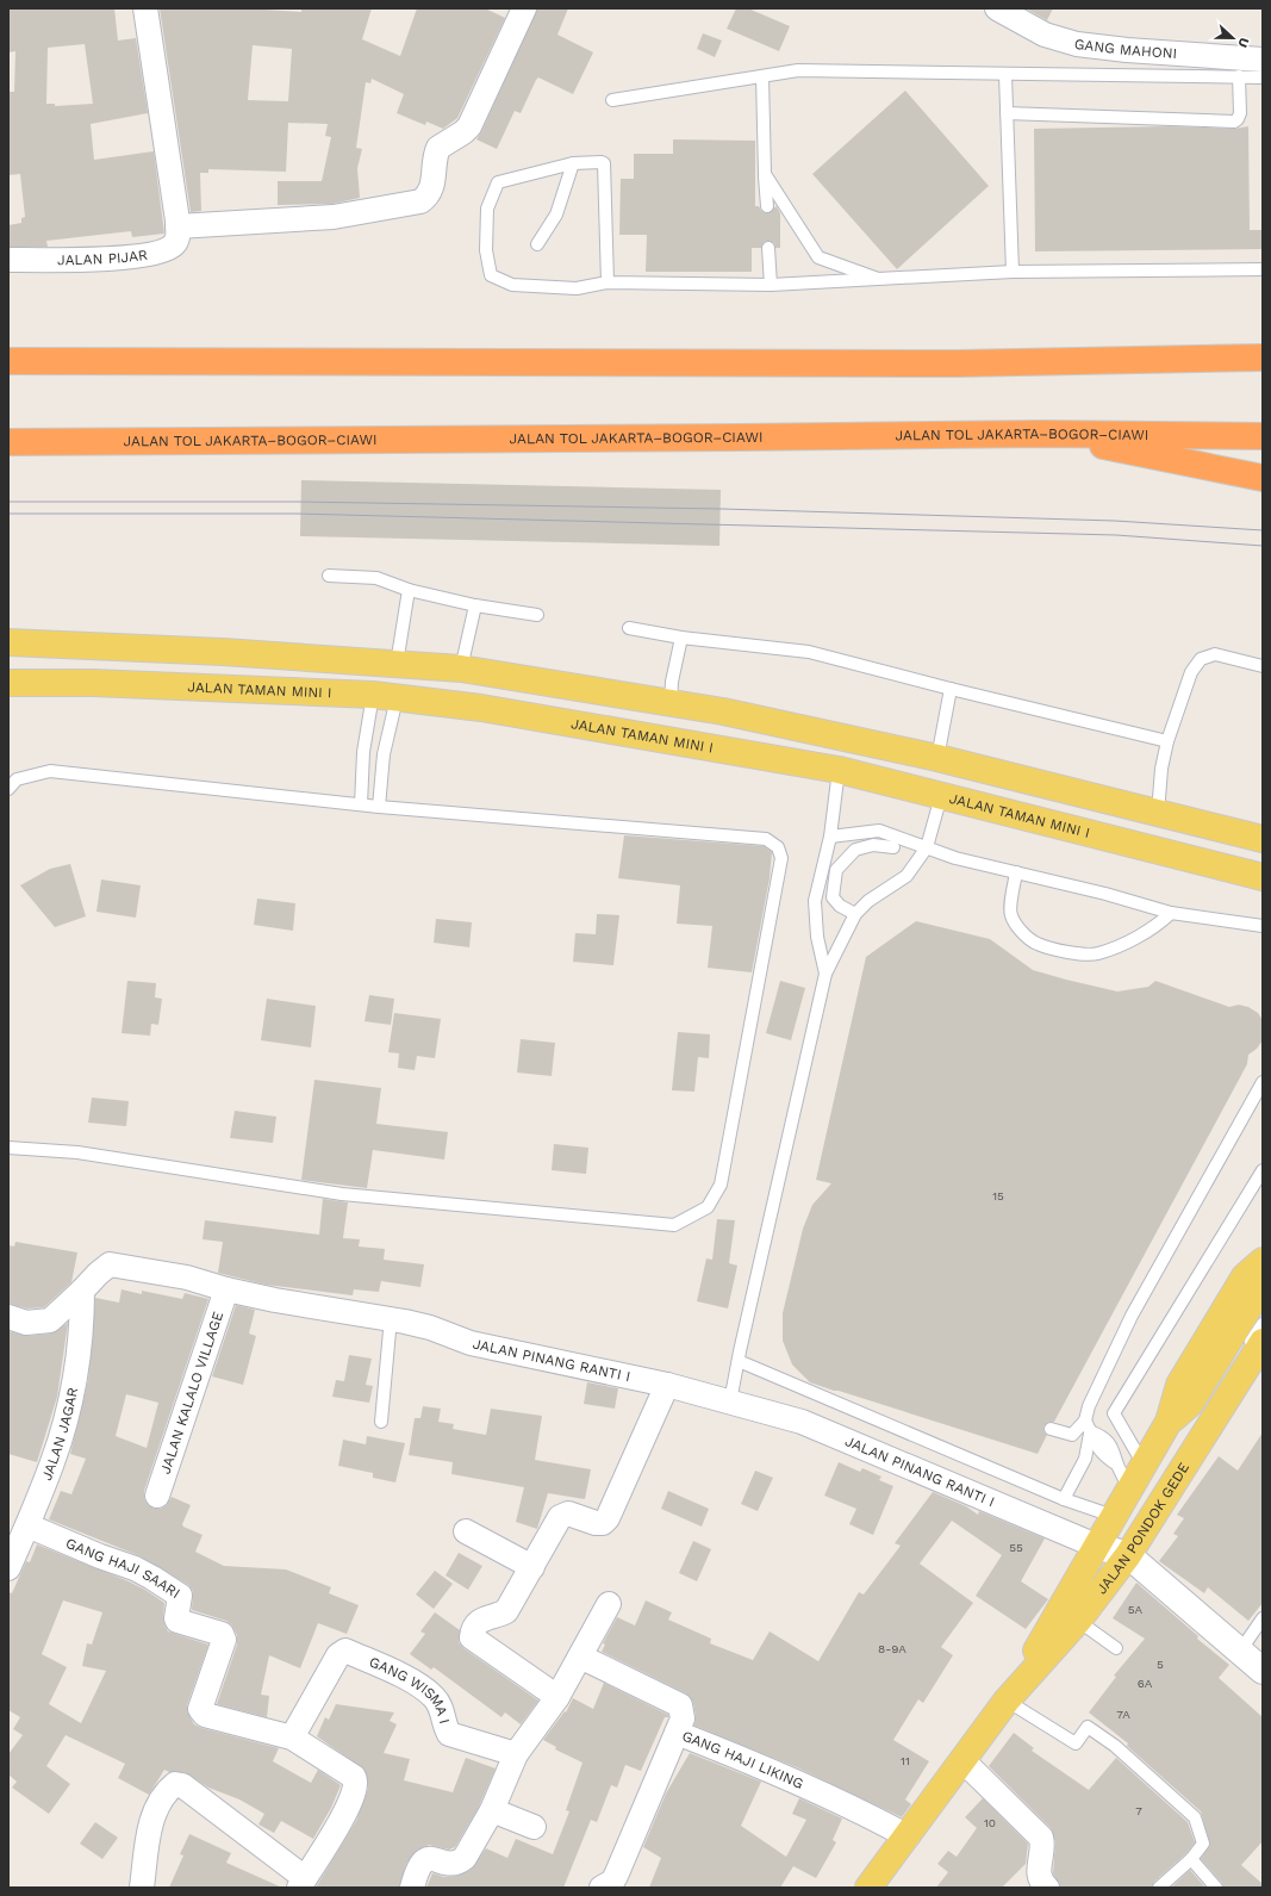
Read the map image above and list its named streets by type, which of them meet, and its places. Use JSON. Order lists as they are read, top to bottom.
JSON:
{
  "streets": {
    "highway": ["JALAN TOL JAKARTA–BOGOR–CIAWI"],
    "main road": ["JALAN TAMAN MINI I", "JALAN PONDOK GEDE"],
    "street": [
      "GANG MAHONI",
      "JALAN PIJAR",
      "JALAN PINANG RANTI I",
      "JALAN KALALO VILLAGE",
      "JALAN JAGAR",
      "GANG HAJI SAARI",
      "GANG WISMA I",
      "GANG HAJI LIKING"
    ]
  },
  "crossings": [
    ["JALAN PINANG RANTI I", "JALAN KALALO VILLAGE"],
    ["JALAN PINANG RANTI I", "JALAN JAGAR"],
    ["JALAN PINANG RANTI I", "JALAN PONDOK GEDE"],
    ["JALAN JAGAR", "GANG HAJI SAARI"],
    ["JALAN PONDOK GEDE", "GANG HAJI LIKING"],
    ["GANG HAJI SAARI", "GANG WISMA I"]
  ],
  "house_numbers": [
    "15",
    "55",
    "5A",
    "8-9A",
    "5",
    "6A",
    "7A",
    "11",
    "7",
    "10"
  ],
  "north": "right"
}
